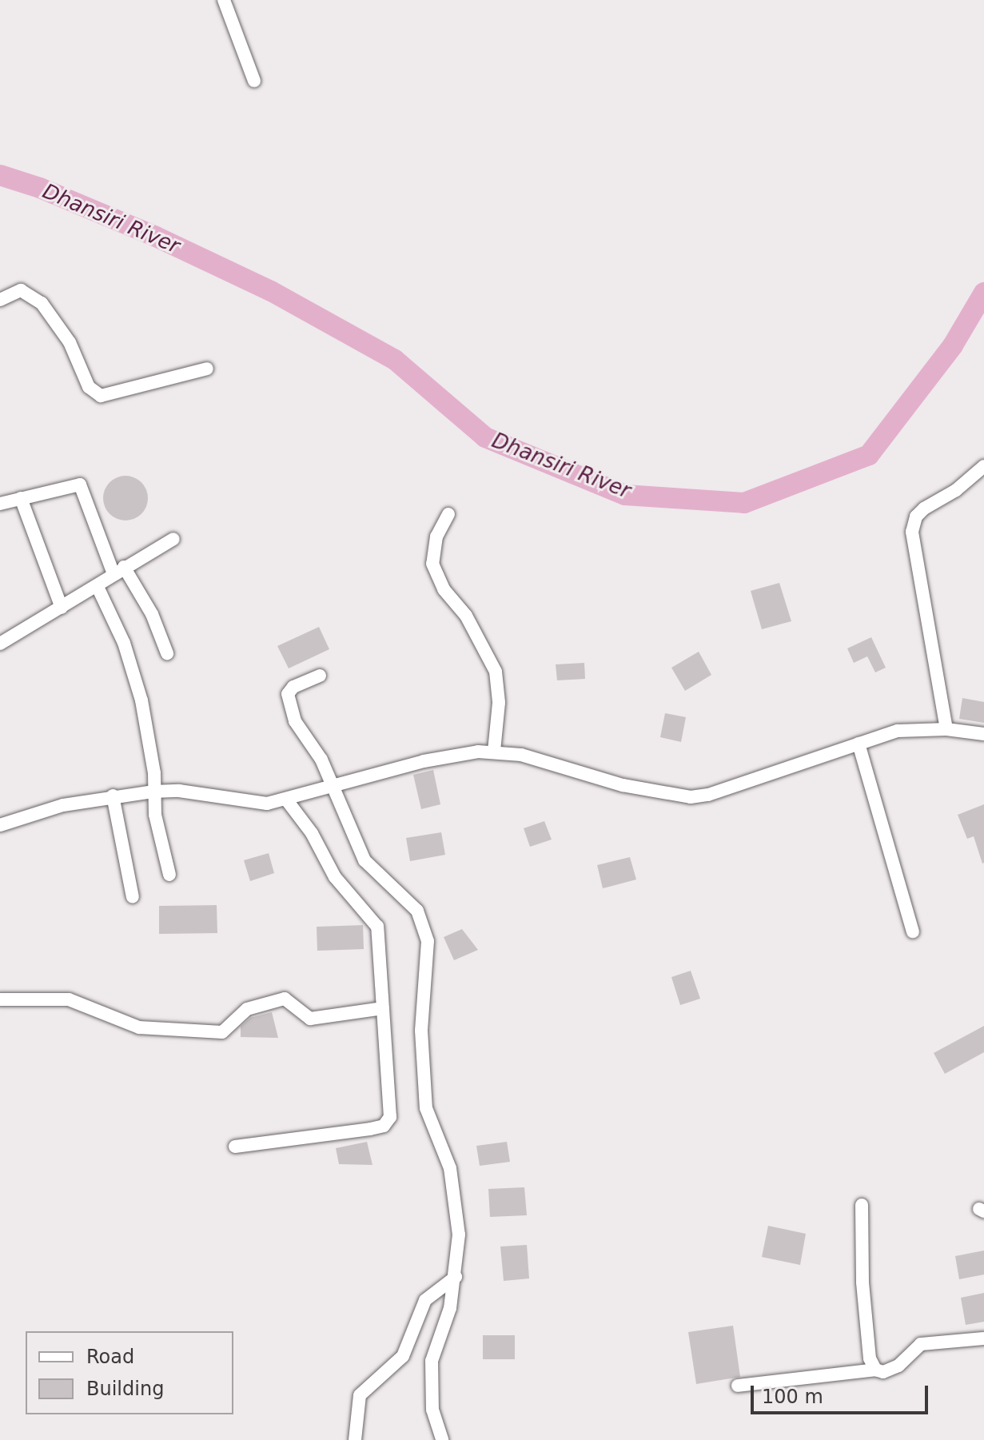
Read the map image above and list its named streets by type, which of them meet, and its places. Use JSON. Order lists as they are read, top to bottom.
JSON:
{
  "water": ["Dhansiri River"],
  "legend": ["Road", "Building"],
  "scale_bar": "100 m"
}
